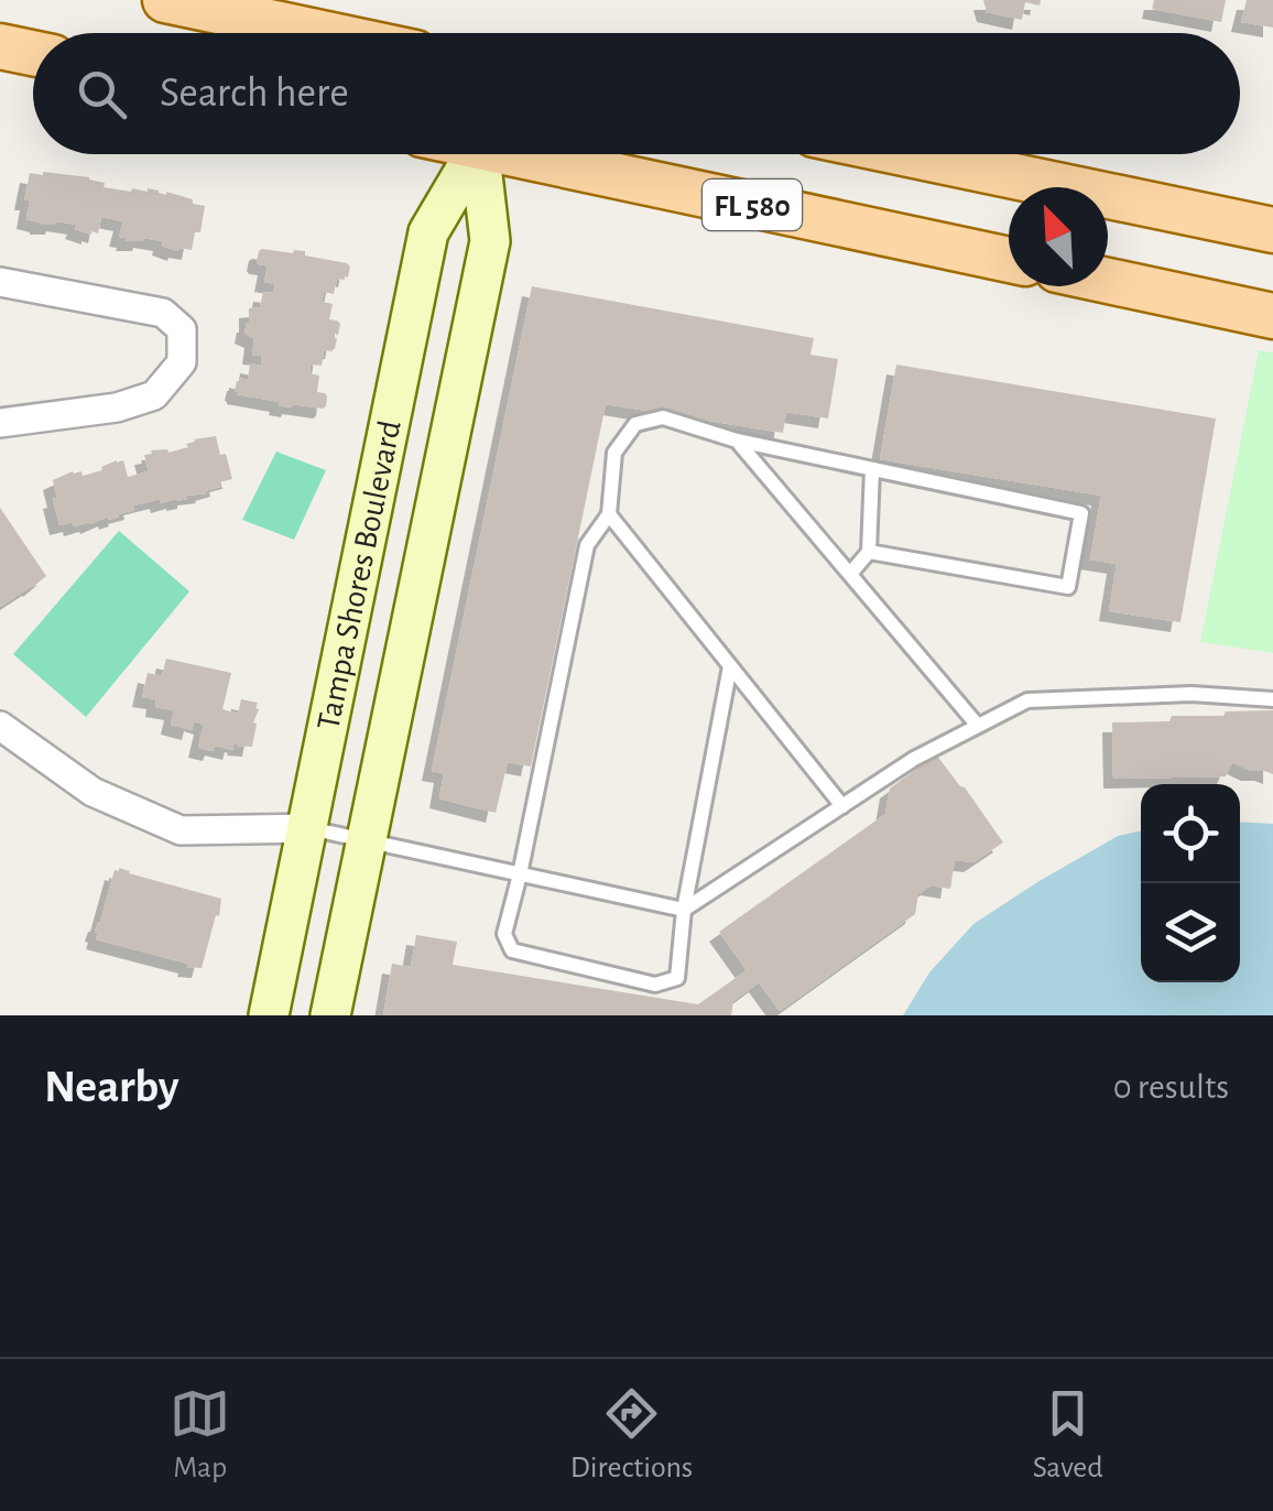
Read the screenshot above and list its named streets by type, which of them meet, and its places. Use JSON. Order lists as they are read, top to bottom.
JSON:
{
  "streets": {
    "main road": ["FL 580"],
    "street": ["Tampa Shores Boulevard"]
  },
  "north": "top left",
  "page": {
    "search": "Search here",
    "heading": ["Nearby", "0 results"],
    "nav": ["Map", "Directions", "Saved"]
  }
}
